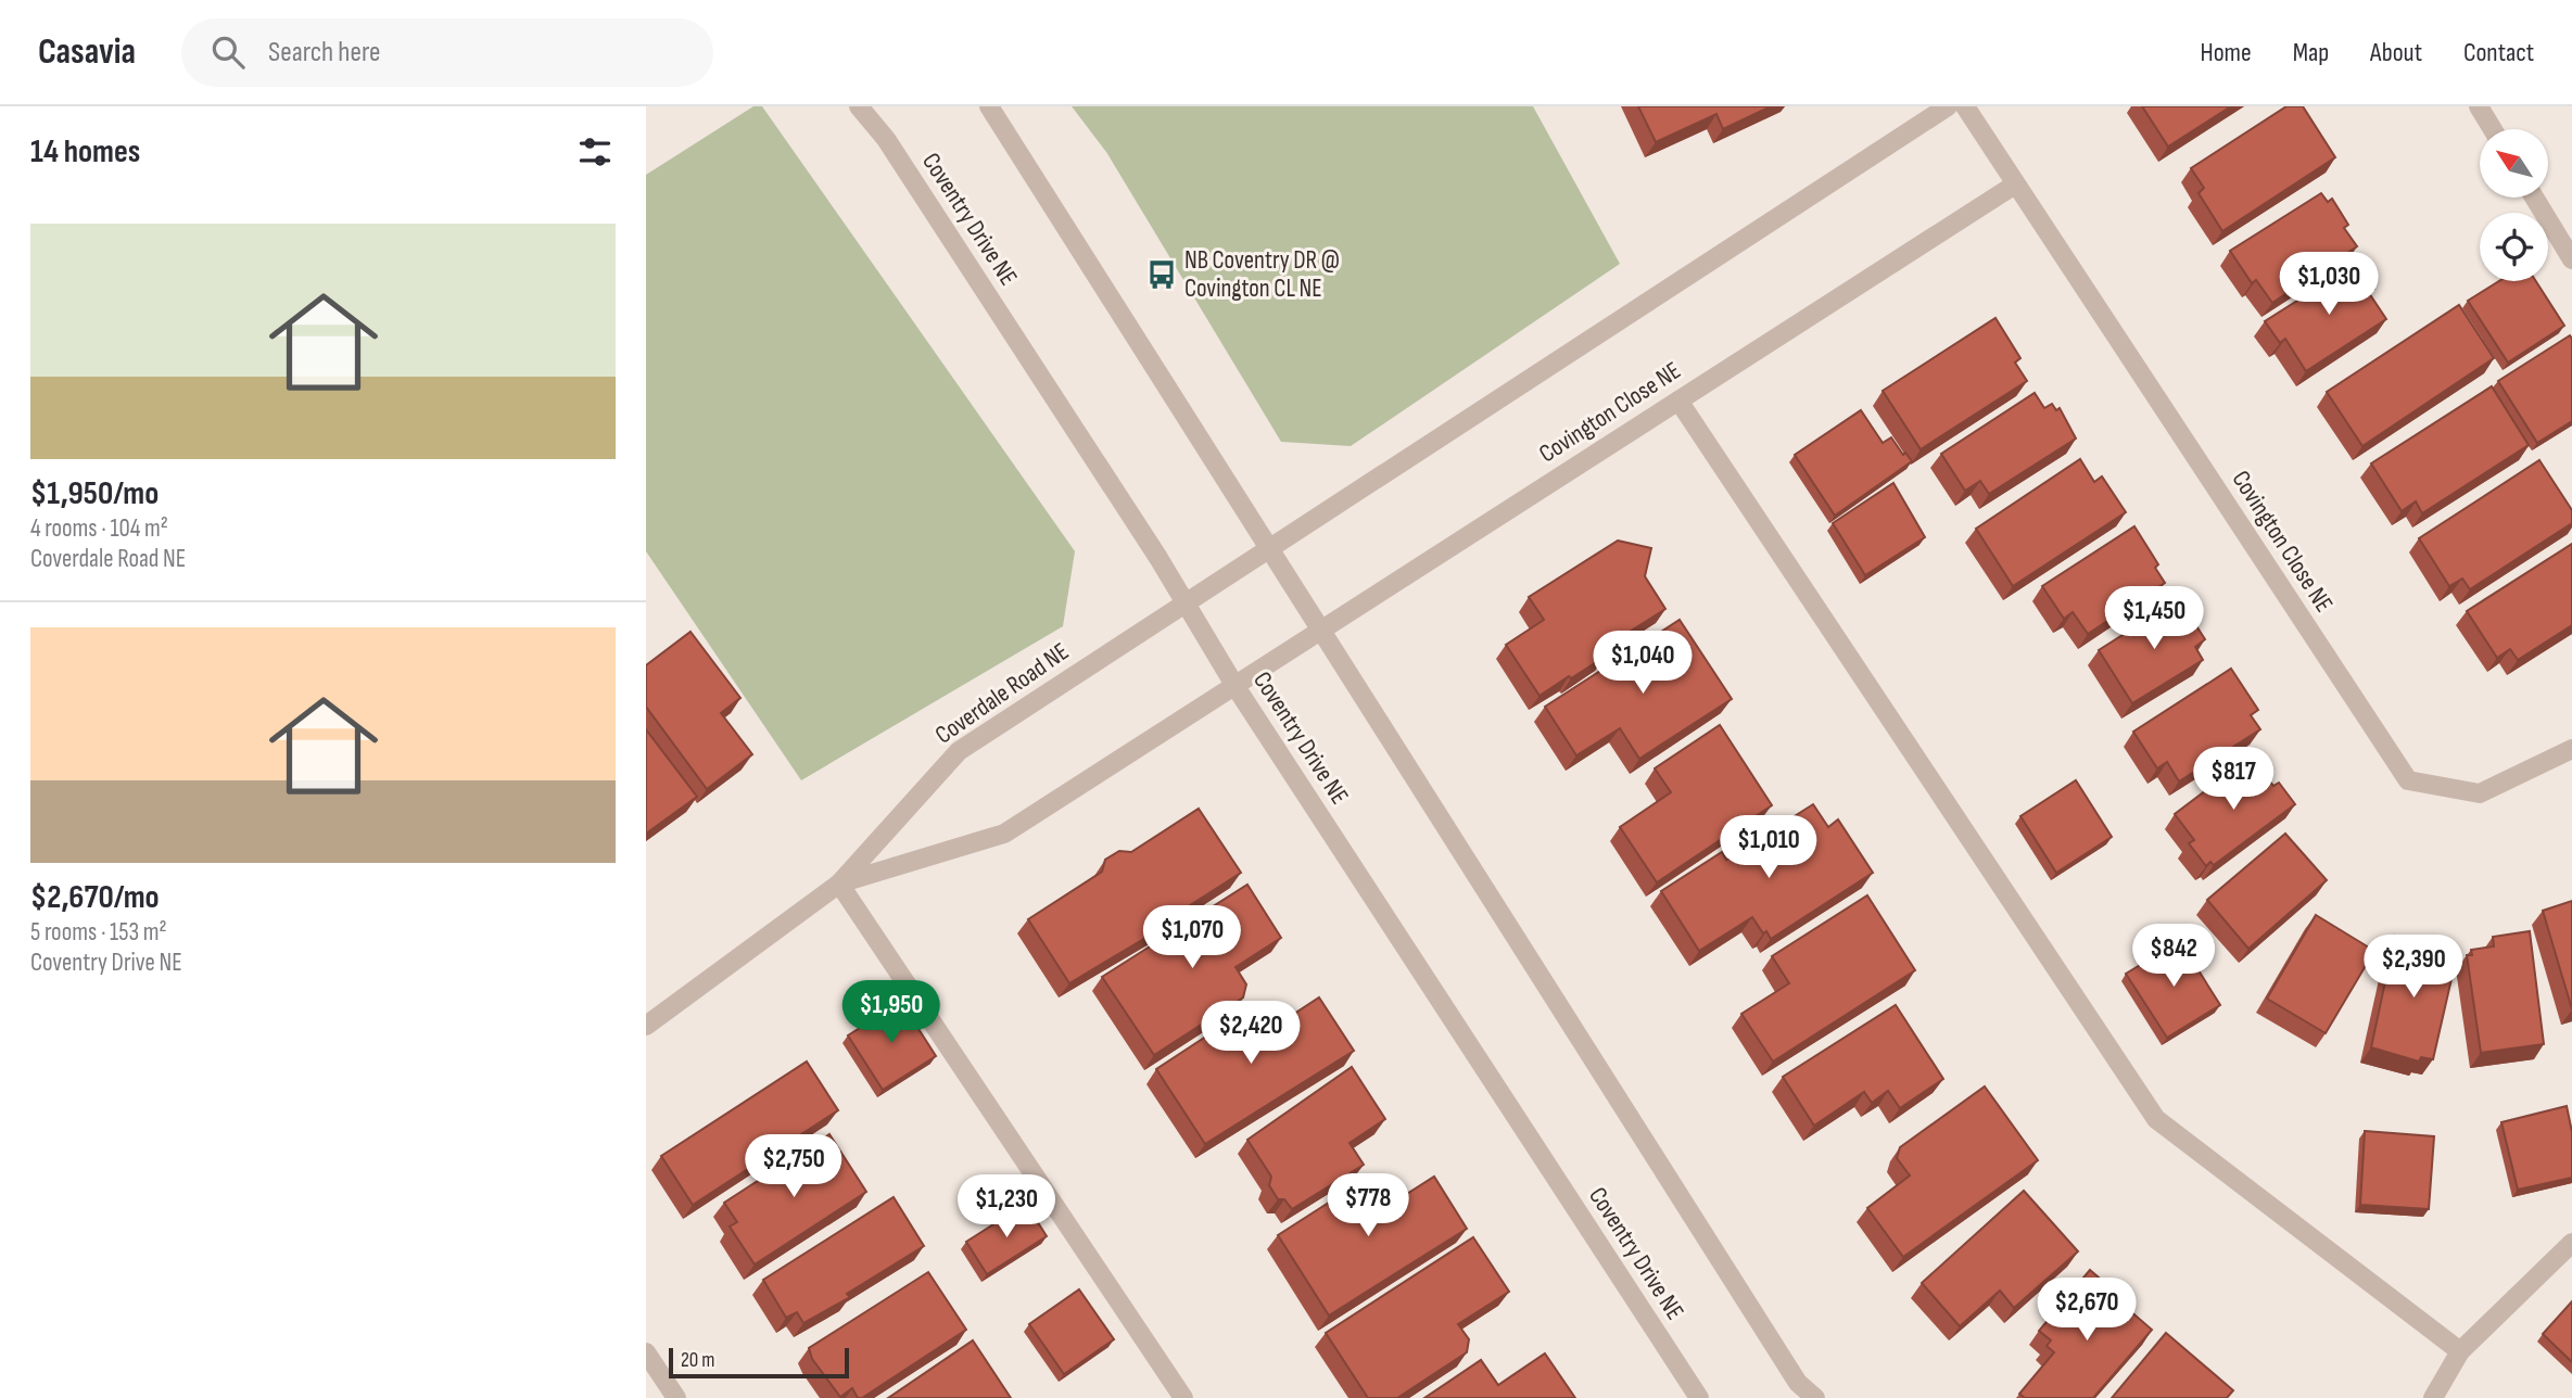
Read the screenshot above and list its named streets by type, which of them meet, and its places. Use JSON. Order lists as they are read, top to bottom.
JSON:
{
  "streets": {
    "street": ["Coventry Drive NE", "Covington Close NE", "Coverdale Road NE"]
  },
  "crossings": [
    ["Coventry Drive NE", "Covington Close NE"],
    ["Coventry Drive NE", "Coverdale Road NE"],
    ["Covington Close NE", "Coverdale Road NE"]
  ],
  "places": {
    "bus stop": ["NB Coventry DR @ Covington CL NE"]
  },
  "scale_bar": "20 m",
  "north": "top left",
  "page": {
    "header": "Casavia",
    "search": "Search here",
    "nav": [
      "Home",
      "Map",
      "About",
      "Contact"
    ],
    "heading": "14 homes",
    "list": [
      {
        "name": "$1,950/mo",
        "note": "4 rooms · 104 m² · Coverdale Road NE"
      },
      {
        "name": "$2,670/mo",
        "note": "5 rooms · 153 m² · Coventry Drive NE"
      }
    ],
    "price": [
      "$1,030",
      "$1,450",
      "$1,040",
      "$817",
      "$1,010",
      "$1,070",
      "$842",
      "$2,390",
      "$1,950",
      "$2,420",
      "$2,750",
      "$778",
      "$1,230",
      "$2,670"
    ],
    "scale": "20 m"
  }
}
